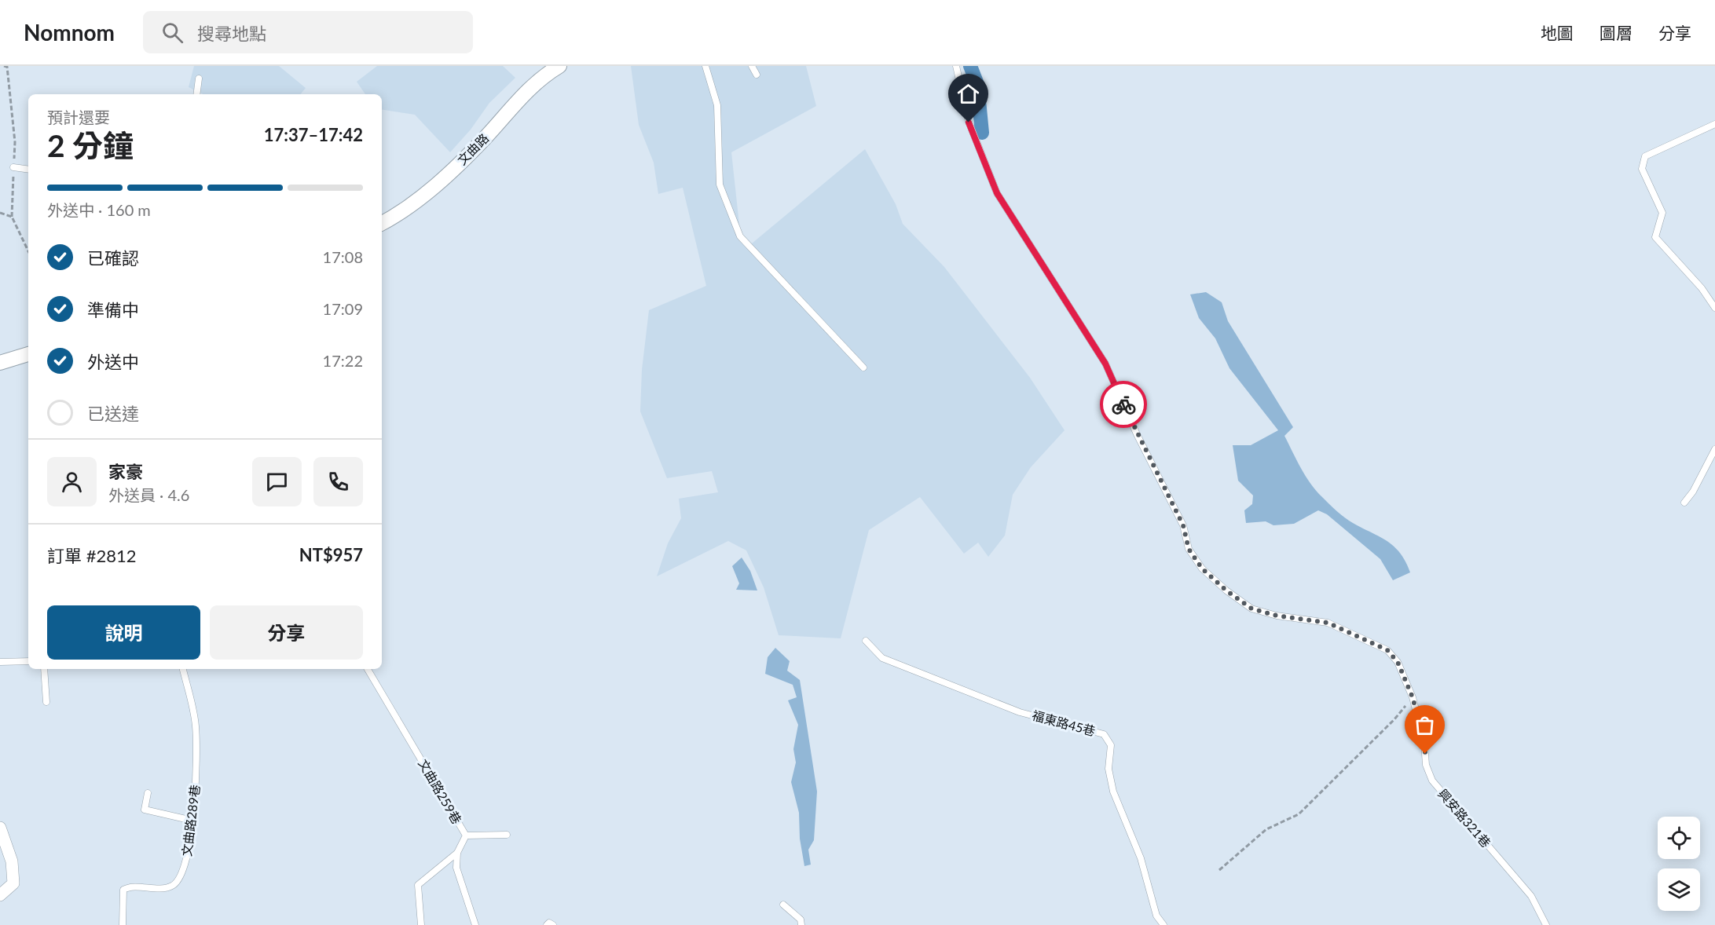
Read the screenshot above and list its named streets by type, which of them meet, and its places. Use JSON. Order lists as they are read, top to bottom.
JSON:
{
  "streets": {
    "street": ["文曲路"],
    "lane": [
      "福東路45巷",
      "文曲路259巷",
      "興安路321巷",
      "文曲路289巷"
    ]
  },
  "page": {
    "header": "Nomnom",
    "search": "搜尋地點",
    "nav": ["地圖", "圖層", "分享"],
    "heading": ["2 分鐘", "預計還要", "17:37–17:42"],
    "panel": [
      "家豪",
      "外送員 · 4.6",
      "訂單 #2812",
      "NT$957"
    ],
    "bar": "外送中 · 160 m",
    "list": [
      ["已確認", "17:08"],
      ["準備中", "17:09"],
      ["外送中", "17:22"],
      "已送達"
    ],
    "buttons": ["說明", "分享"]
  }
}
